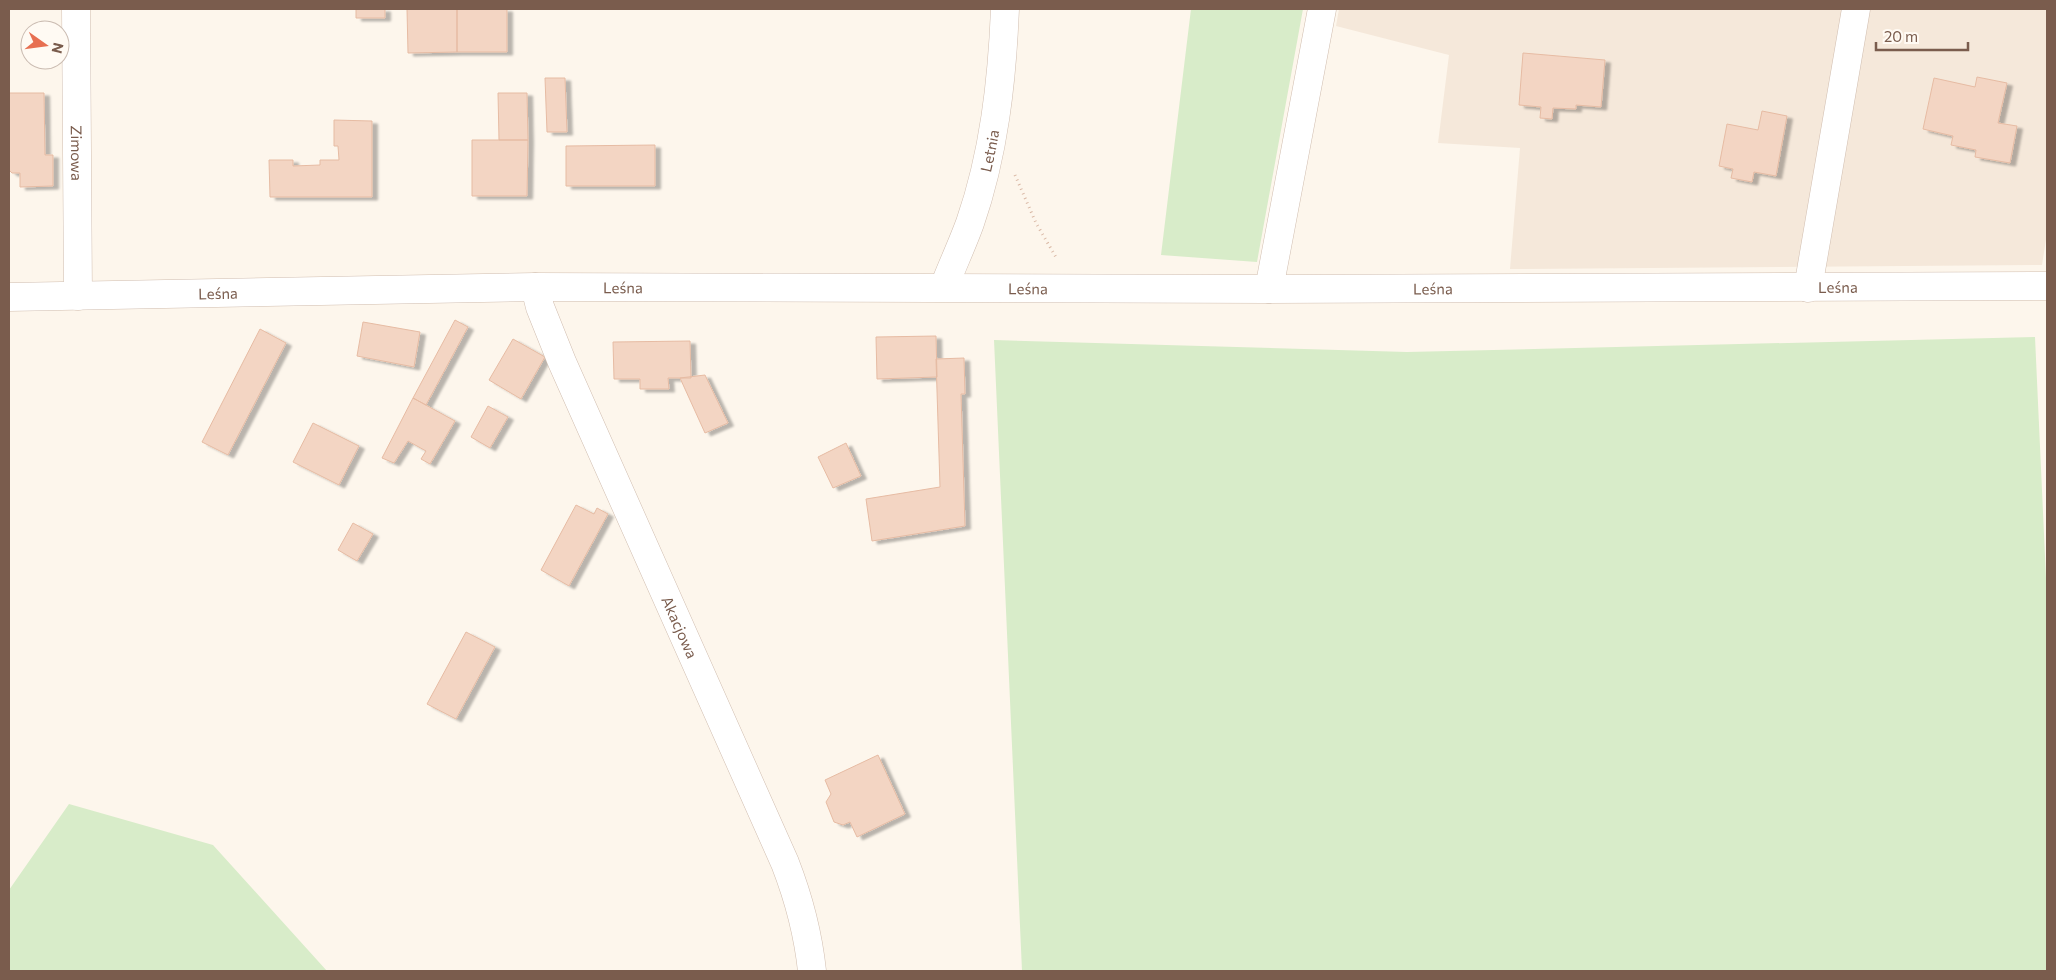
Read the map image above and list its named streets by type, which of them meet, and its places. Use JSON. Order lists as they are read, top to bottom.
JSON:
{
  "streets": {
    "street": [
      "Letnia",
      "Zimowa",
      "Leśna",
      "Akacjowa"
    ]
  },
  "crossings": [
    ["Letnia", "Leśna"],
    ["Zimowa", "Leśna"],
    ["Leśna", "Akacjowa"]
  ],
  "scale_bar": "20 m",
  "north": "right"
}
